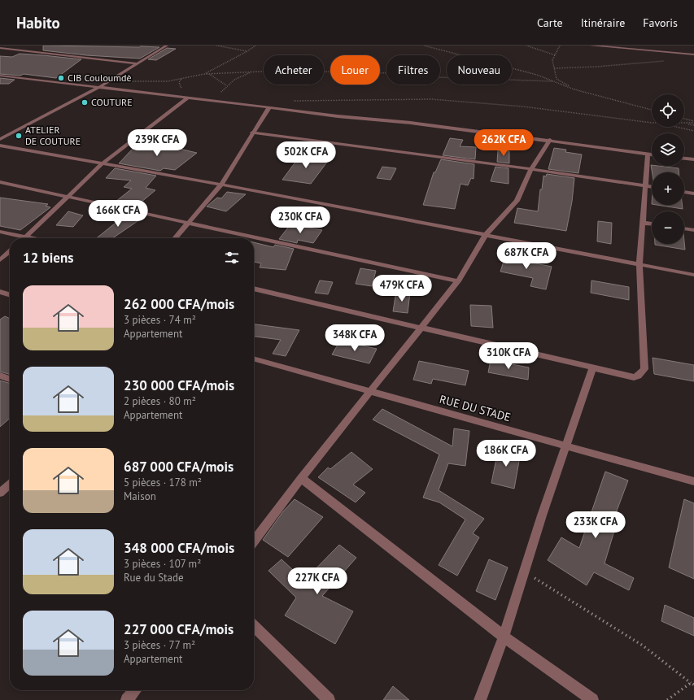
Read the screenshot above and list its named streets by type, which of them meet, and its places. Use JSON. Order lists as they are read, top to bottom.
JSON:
{
  "streets": {
    "street": ["RUE DU STADE"]
  },
  "places": ["CIB Couloumdè", "COUTURE", "ATELIER DE COUTURE"],
  "page": {
    "header": "Habito",
    "nav": ["Carte", "Itinéraire", "Favoris"],
    "chip": [
      "Acheter",
      "Louer",
      "Filtres",
      "Nouveau"
    ],
    "map_buttons": ["+", "−"],
    "price": [
      "239K CFA",
      "262K CFA",
      "502K CFA",
      "166K CFA",
      "230K CFA",
      "687K CFA",
      "479K CFA",
      "348K CFA",
      "310K CFA",
      "186K CFA",
      "233K CFA",
      "227K CFA"
    ],
    "heading": "12 biens",
    "list": [
      {
        "name": "262 000 CFA/mois",
        "note": "3 pièces · 74 m² · Appartement"
      },
      {
        "name": "230 000 CFA/mois",
        "note": "2 pièces · 80 m² · Appartement"
      },
      {
        "name": "687 000 CFA/mois",
        "note": "5 pièces · 178 m² · Maison"
      },
      {
        "name": "348 000 CFA/mois",
        "note": "3 pièces · 107 m² · Rue du Stade"
      },
      {
        "name": "227 000 CFA/mois",
        "note": "3 pièces · 77 m² · Appartement"
      }
    ]
  }
}
